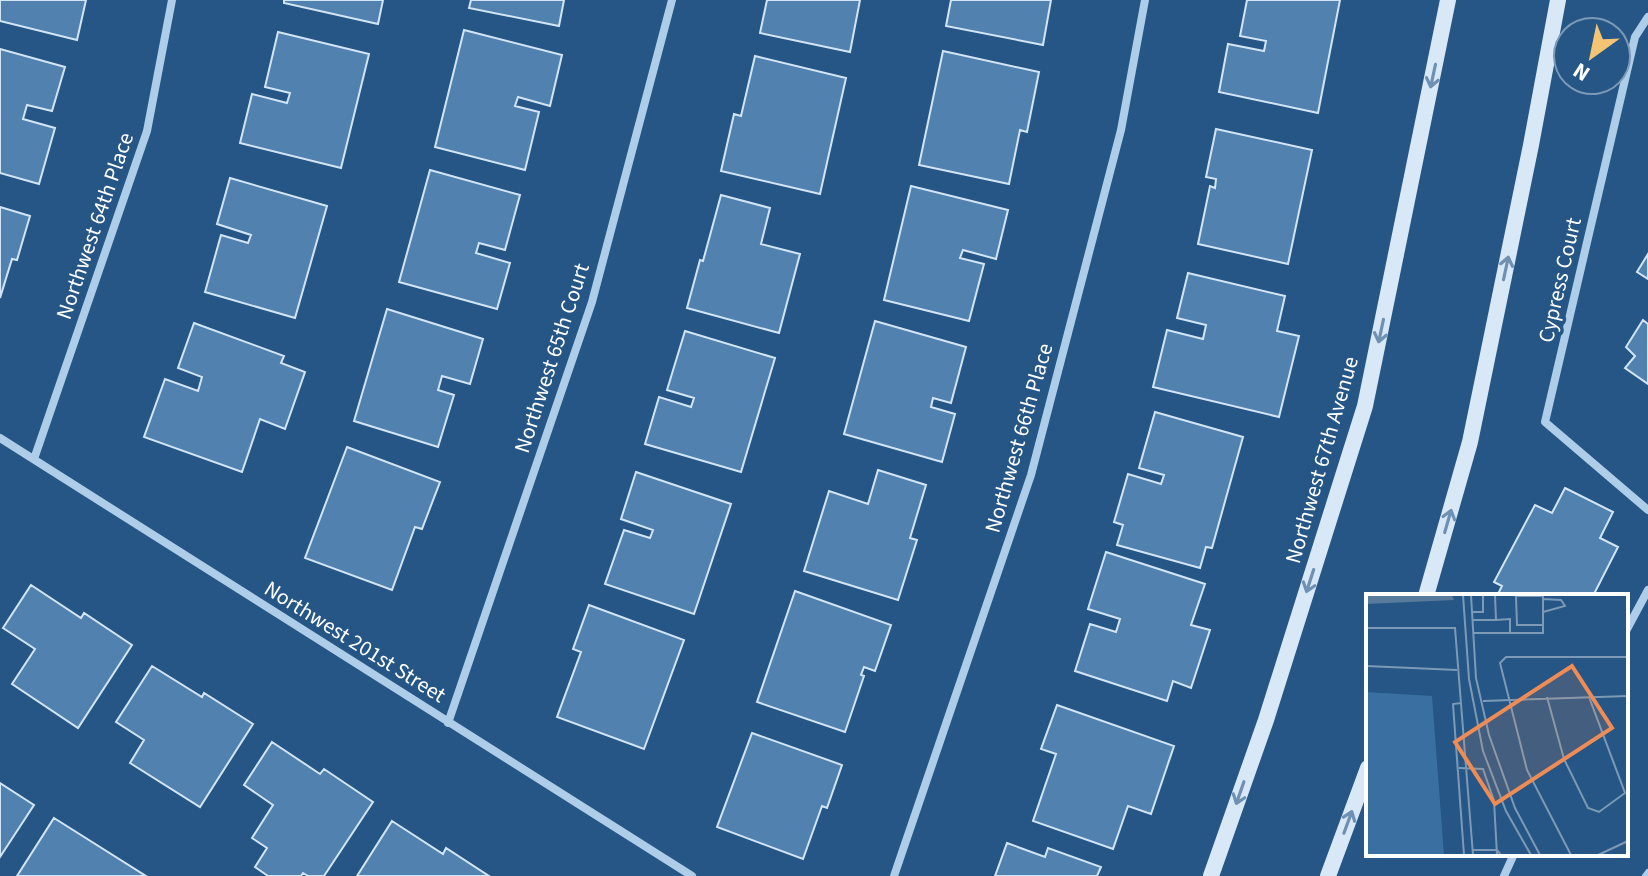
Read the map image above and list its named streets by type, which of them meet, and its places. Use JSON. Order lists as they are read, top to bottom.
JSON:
{
  "streets": {
    "main road": ["Northwest 67th Avenue"],
    "street": [
      "Northwest 64th Place",
      "Cypress Court",
      "Northwest 65th Court",
      "Northwest 66th Place",
      "Northwest 201st Street"
    ]
  },
  "crossings": [
    ["Northwest 64th Place", "Northwest 201st Street"],
    ["Northwest 65th Court", "Northwest 201st Street"]
  ],
  "north": "bottom left"
}
